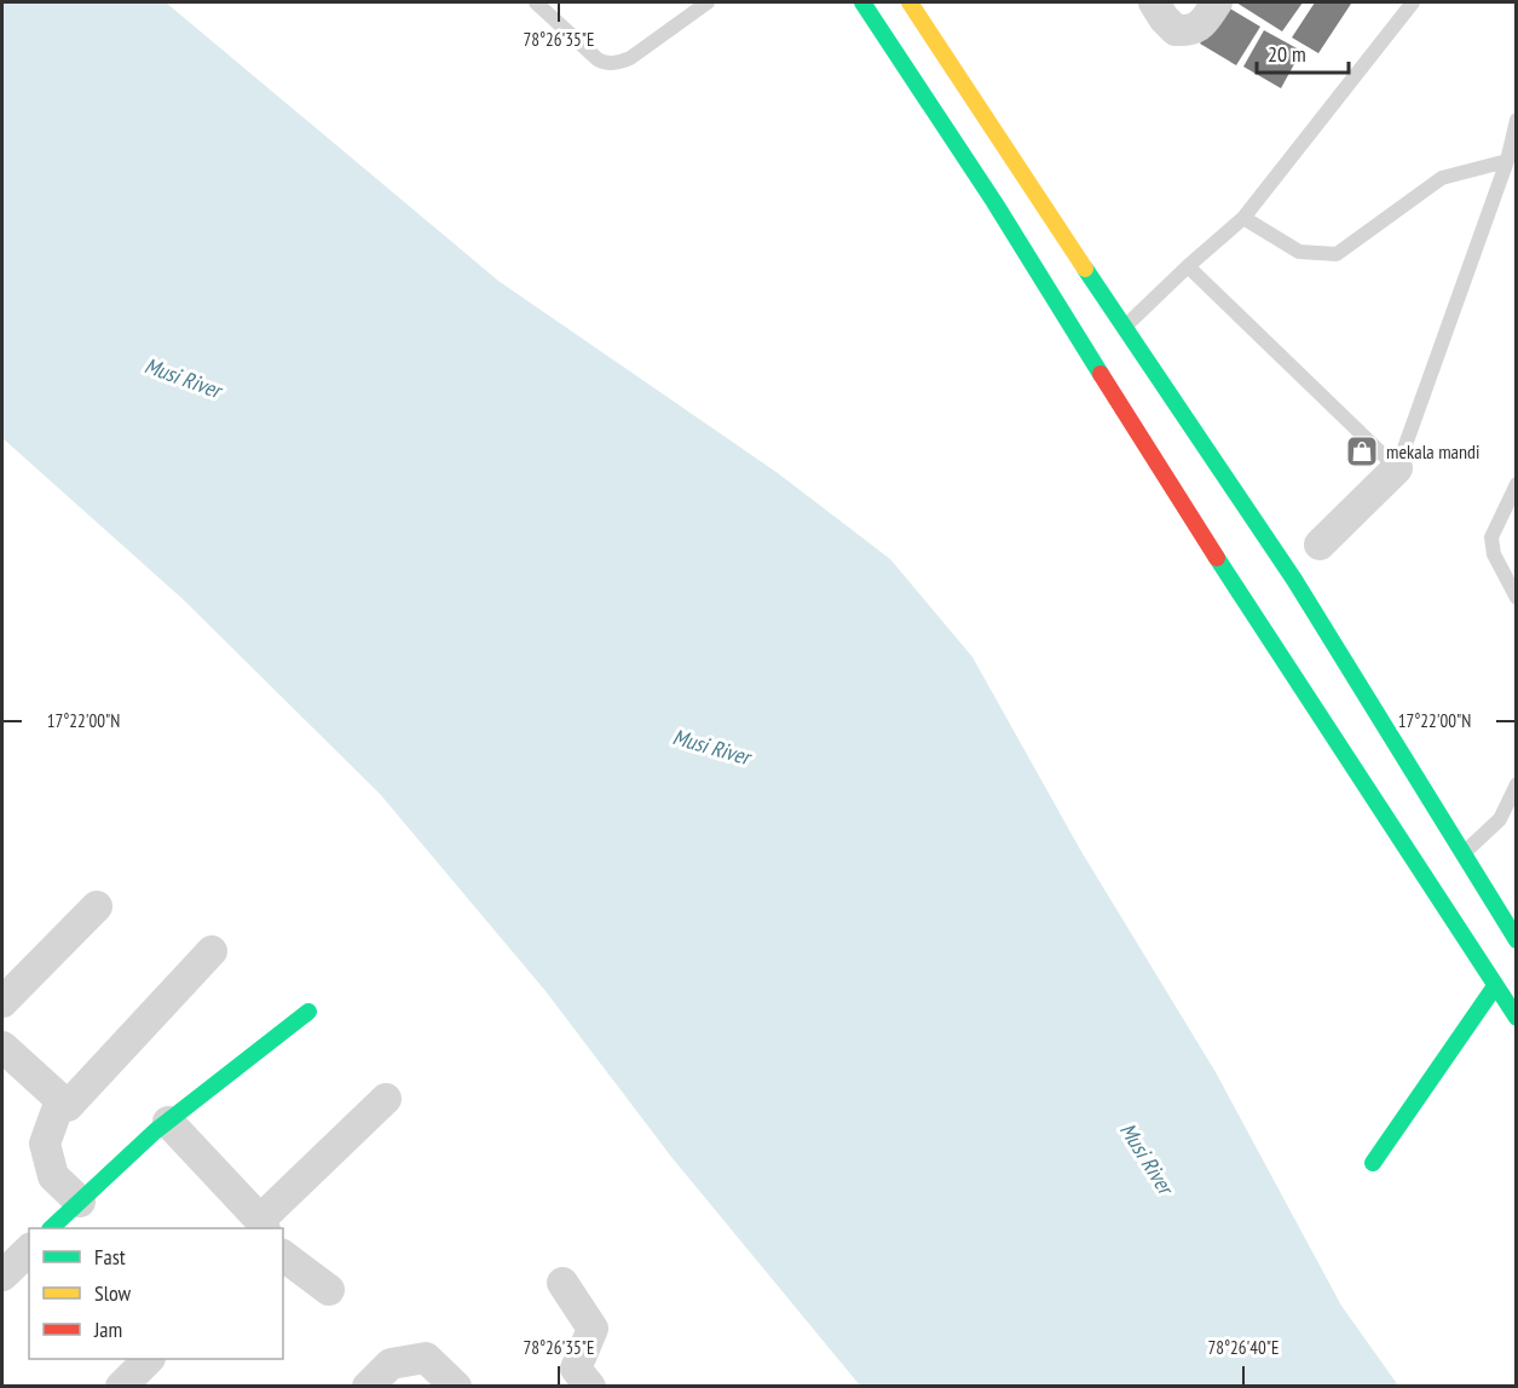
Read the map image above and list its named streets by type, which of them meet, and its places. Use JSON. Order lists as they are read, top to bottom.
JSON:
{
  "water": ["Musi River"],
  "places": {
    "shop": ["mekala mandi"]
  },
  "legend": ["Fast", "Slow", "Jam"],
  "scale_bar": "20 m",
  "coordinates": ["78°26'35\"E", "17°22'00\"N", "78°26'40\"E"]
}
